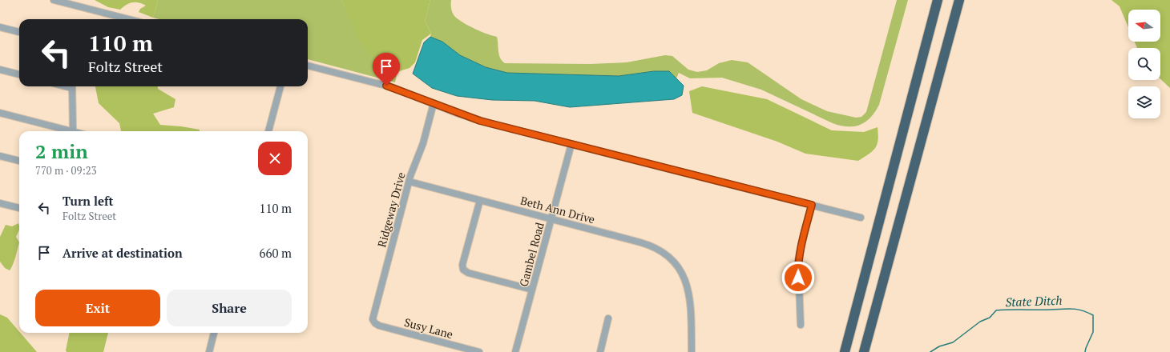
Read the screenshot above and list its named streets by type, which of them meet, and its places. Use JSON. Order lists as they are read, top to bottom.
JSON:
{
  "streets": {
    "street": [
      "Ridgeway Drive",
      "Beth Ann Drive",
      "Gambel Road",
      "Susy Lane"
    ]
  },
  "crossings": [
    ["Ridgeway Drive", "Beth Ann Drive"],
    ["Ridgeway Drive", "Susy Lane"],
    ["Beth Ann Drive", "Gambel Road"]
  ],
  "water": ["State Ditch"],
  "north": "left",
  "page": {
    "turn": ["110 m", "Foltz Street"],
    "heading": ["2 min", "770 m · 09:23"],
    "list": [
      {
        "name": "Turn left",
        "note": "Foltz Street",
        "value": "110 m"
      },
      {
        "name": "Arrive at destination",
        "value": "660 m"
      }
    ],
    "buttons": ["Exit", "Share"]
  }
}
